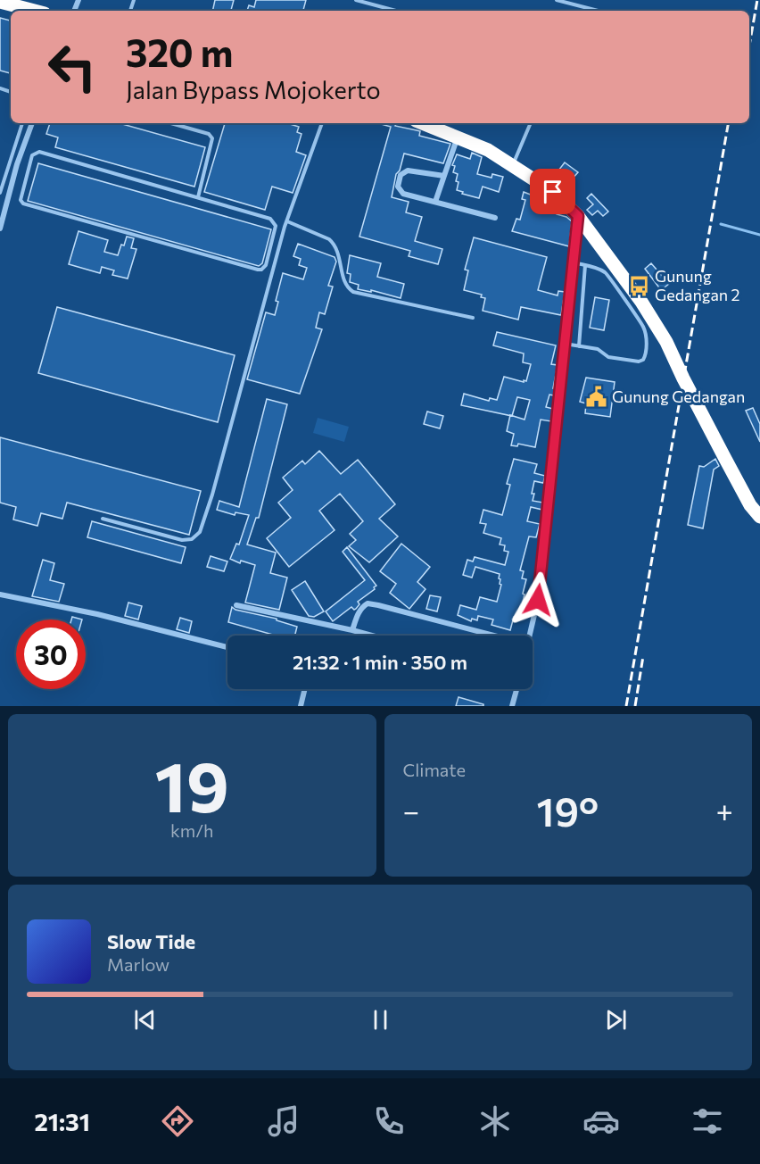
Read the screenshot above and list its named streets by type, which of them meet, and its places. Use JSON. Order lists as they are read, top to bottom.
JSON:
{
  "places": {
    "bus stop": ["Gunung Gedangan 2"],
    "public building": ["Gunung Gedangan"]
  },
  "page": {
    "turn": ["320 m", "Jalan Bypass Mojokerto"],
    "limit": "30",
    "trip": "21:32 · 1 min · 350 m",
    "tile": [
      ["19", "km/h"],
      "Climate"
    ],
    "heat": ["−", "19°", "+"],
    "song": ["Slow Tide", "Marlow"],
    "tabs": "21:31"
  }
}
